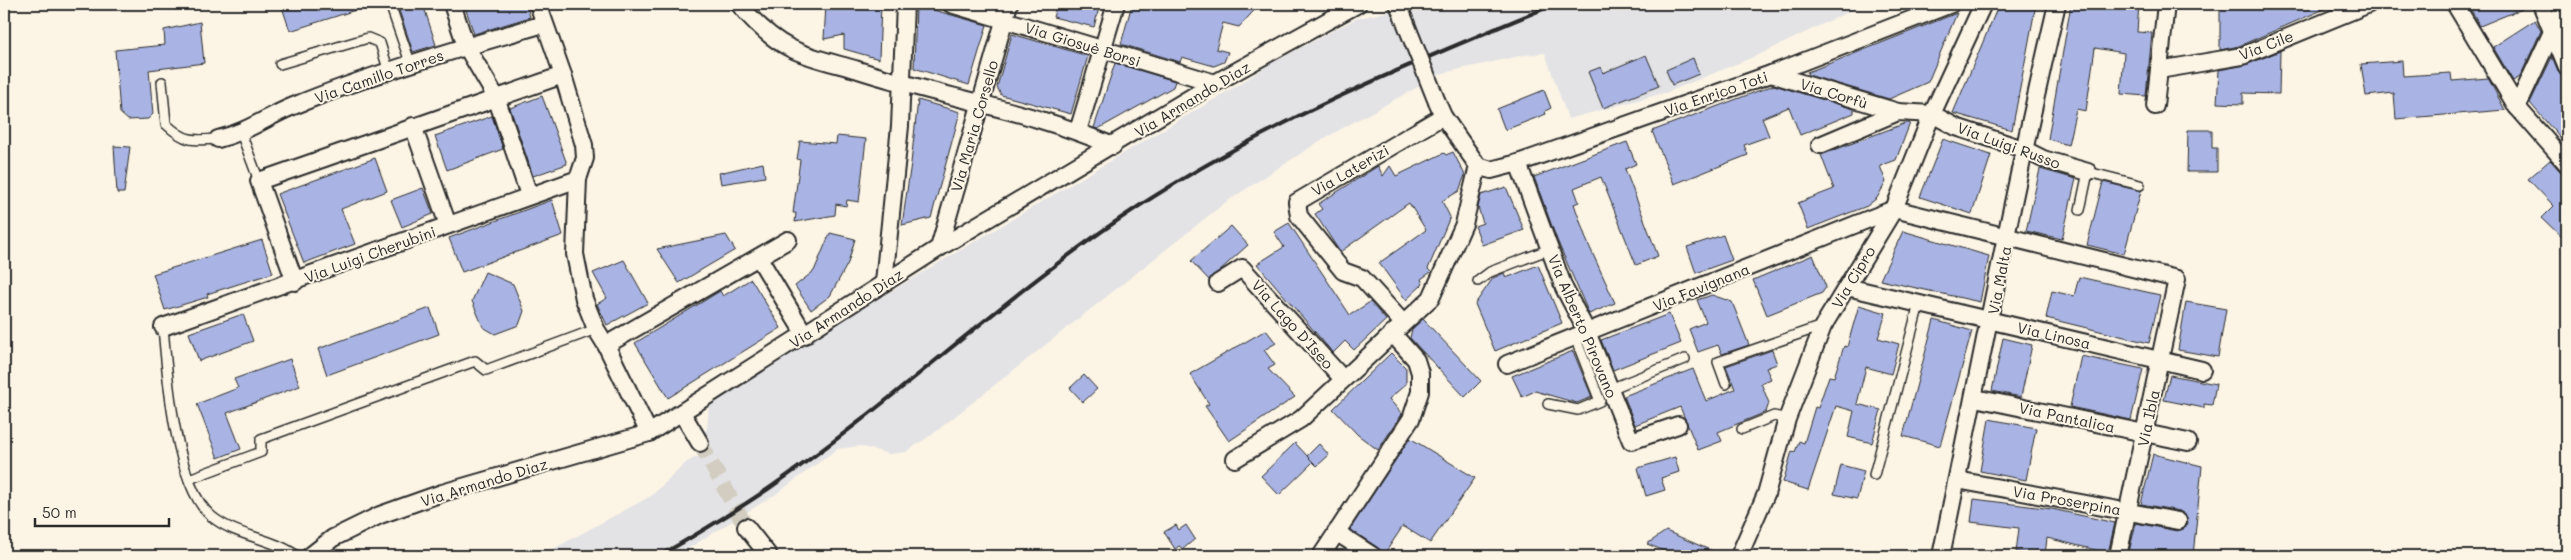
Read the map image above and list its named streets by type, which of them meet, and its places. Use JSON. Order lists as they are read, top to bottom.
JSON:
{
  "streets": {
    "street": [
      "Via Giosuè Borsi",
      "Via Cile",
      "Via Camillo Torres",
      "Via Enrico Toti",
      "Via Corfù",
      "Via Armando Diaz",
      "Via Maria Corsello",
      "Via Luigi Russo",
      "Via Laterizi",
      "Via Luigi Cherubini",
      "Via Cipro",
      "Via Malta",
      "Via Favignana",
      "Via Lago D'Iseo",
      "Via Alberto Pirovano",
      "Via Linosa",
      "Via Pantalica",
      "Via Ibla",
      "Via Proserpina"
    ]
  },
  "crossings": [
    ["Via Giosuè Borsi", "Via Armando Diaz"],
    ["Via Giosuè Borsi", "Via Maria Corsello"],
    ["Via Enrico Toti", "Via Corfù"],
    ["Via Enrico Toti", "Via Alberto Pirovano"],
    ["Via Armando Diaz", "Via Maria Corsello"],
    ["Via Luigi Russo", "Via Cipro"],
    ["Via Luigi Russo", "Via Malta"],
    ["Via Cipro", "Via Favignana"],
    ["Via Cipro", "Via Linosa"],
    ["Via Malta", "Via Linosa"],
    ["Via Malta", "Via Pantalica"],
    ["Via Malta", "Via Ibla"],
    ["Via Malta", "Via Proserpina"],
    ["Via Favignana", "Via Alberto Pirovano"],
    ["Via Linosa", "Via Ibla"],
    ["Via Pantalica", "Via Ibla"],
    ["Via Ibla", "Via Proserpina"]
  ],
  "scale_bar": "50 m"
}
